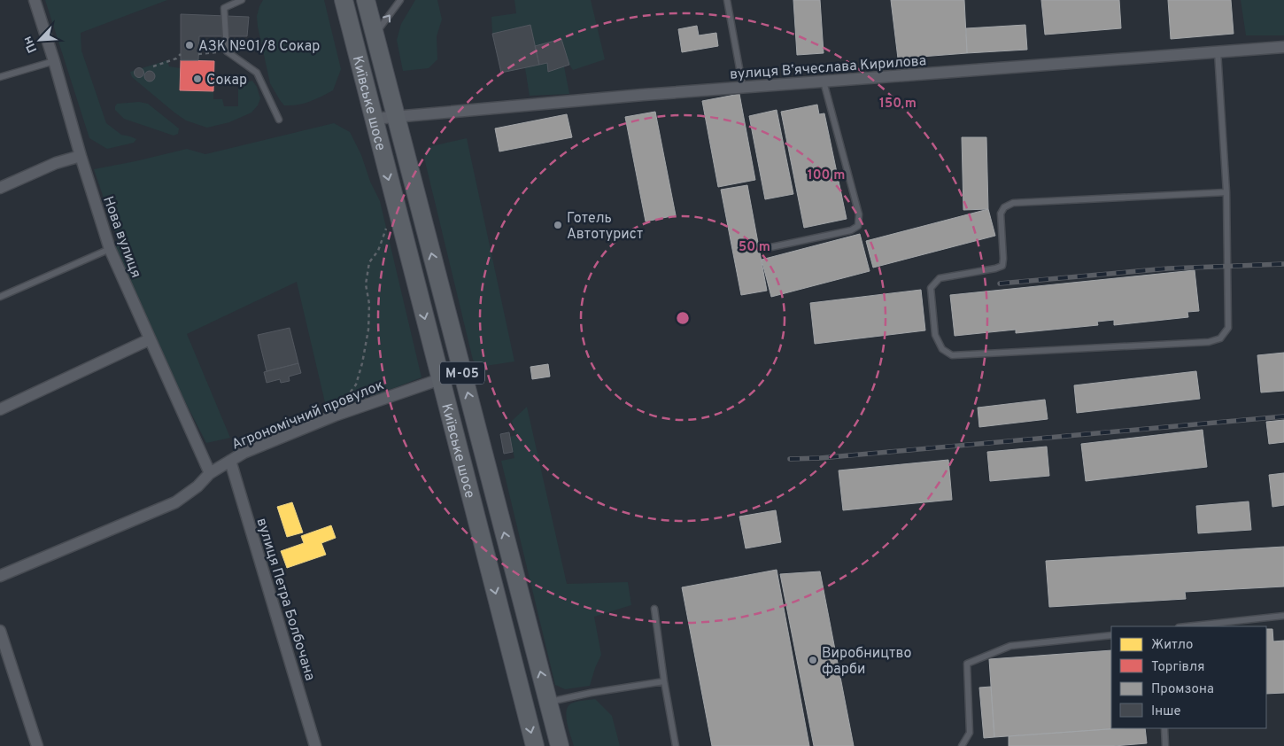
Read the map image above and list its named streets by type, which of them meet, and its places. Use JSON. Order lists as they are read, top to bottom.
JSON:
{
  "streets": {
    "main road": ["Київське шосе", "М-05"],
    "street": [
      "вулиця Вʼячеслава Кирилова",
      "Нова вулиця",
      "Агрономічний провулок",
      "вулиця Петра Болбочана"
    ]
  },
  "crossings": [
    ["вулиця Вʼячеслава Кирилова", "Київське шосе"],
    ["вулиця Вʼячеслава Кирилова", "М-05"],
    ["Київське шосе", "Агрономічний провулок"],
    ["Нова вулиця", "Агрономічний провулок"],
    ["Агрономічний провулок", "вулиця Петра Болбочана"]
  ],
  "places": [
    "АЗК №01/8 Сокар",
    "Сокар",
    "Готель Автотурист",
    "Виробництво фарби"
  ],
  "legend": [
    "Житло",
    "Торгівля",
    "Промзона",
    "Інше"
  ],
  "north": "bottom left",
  "rings": ["150 m", "100 m", "50 m"]
}
